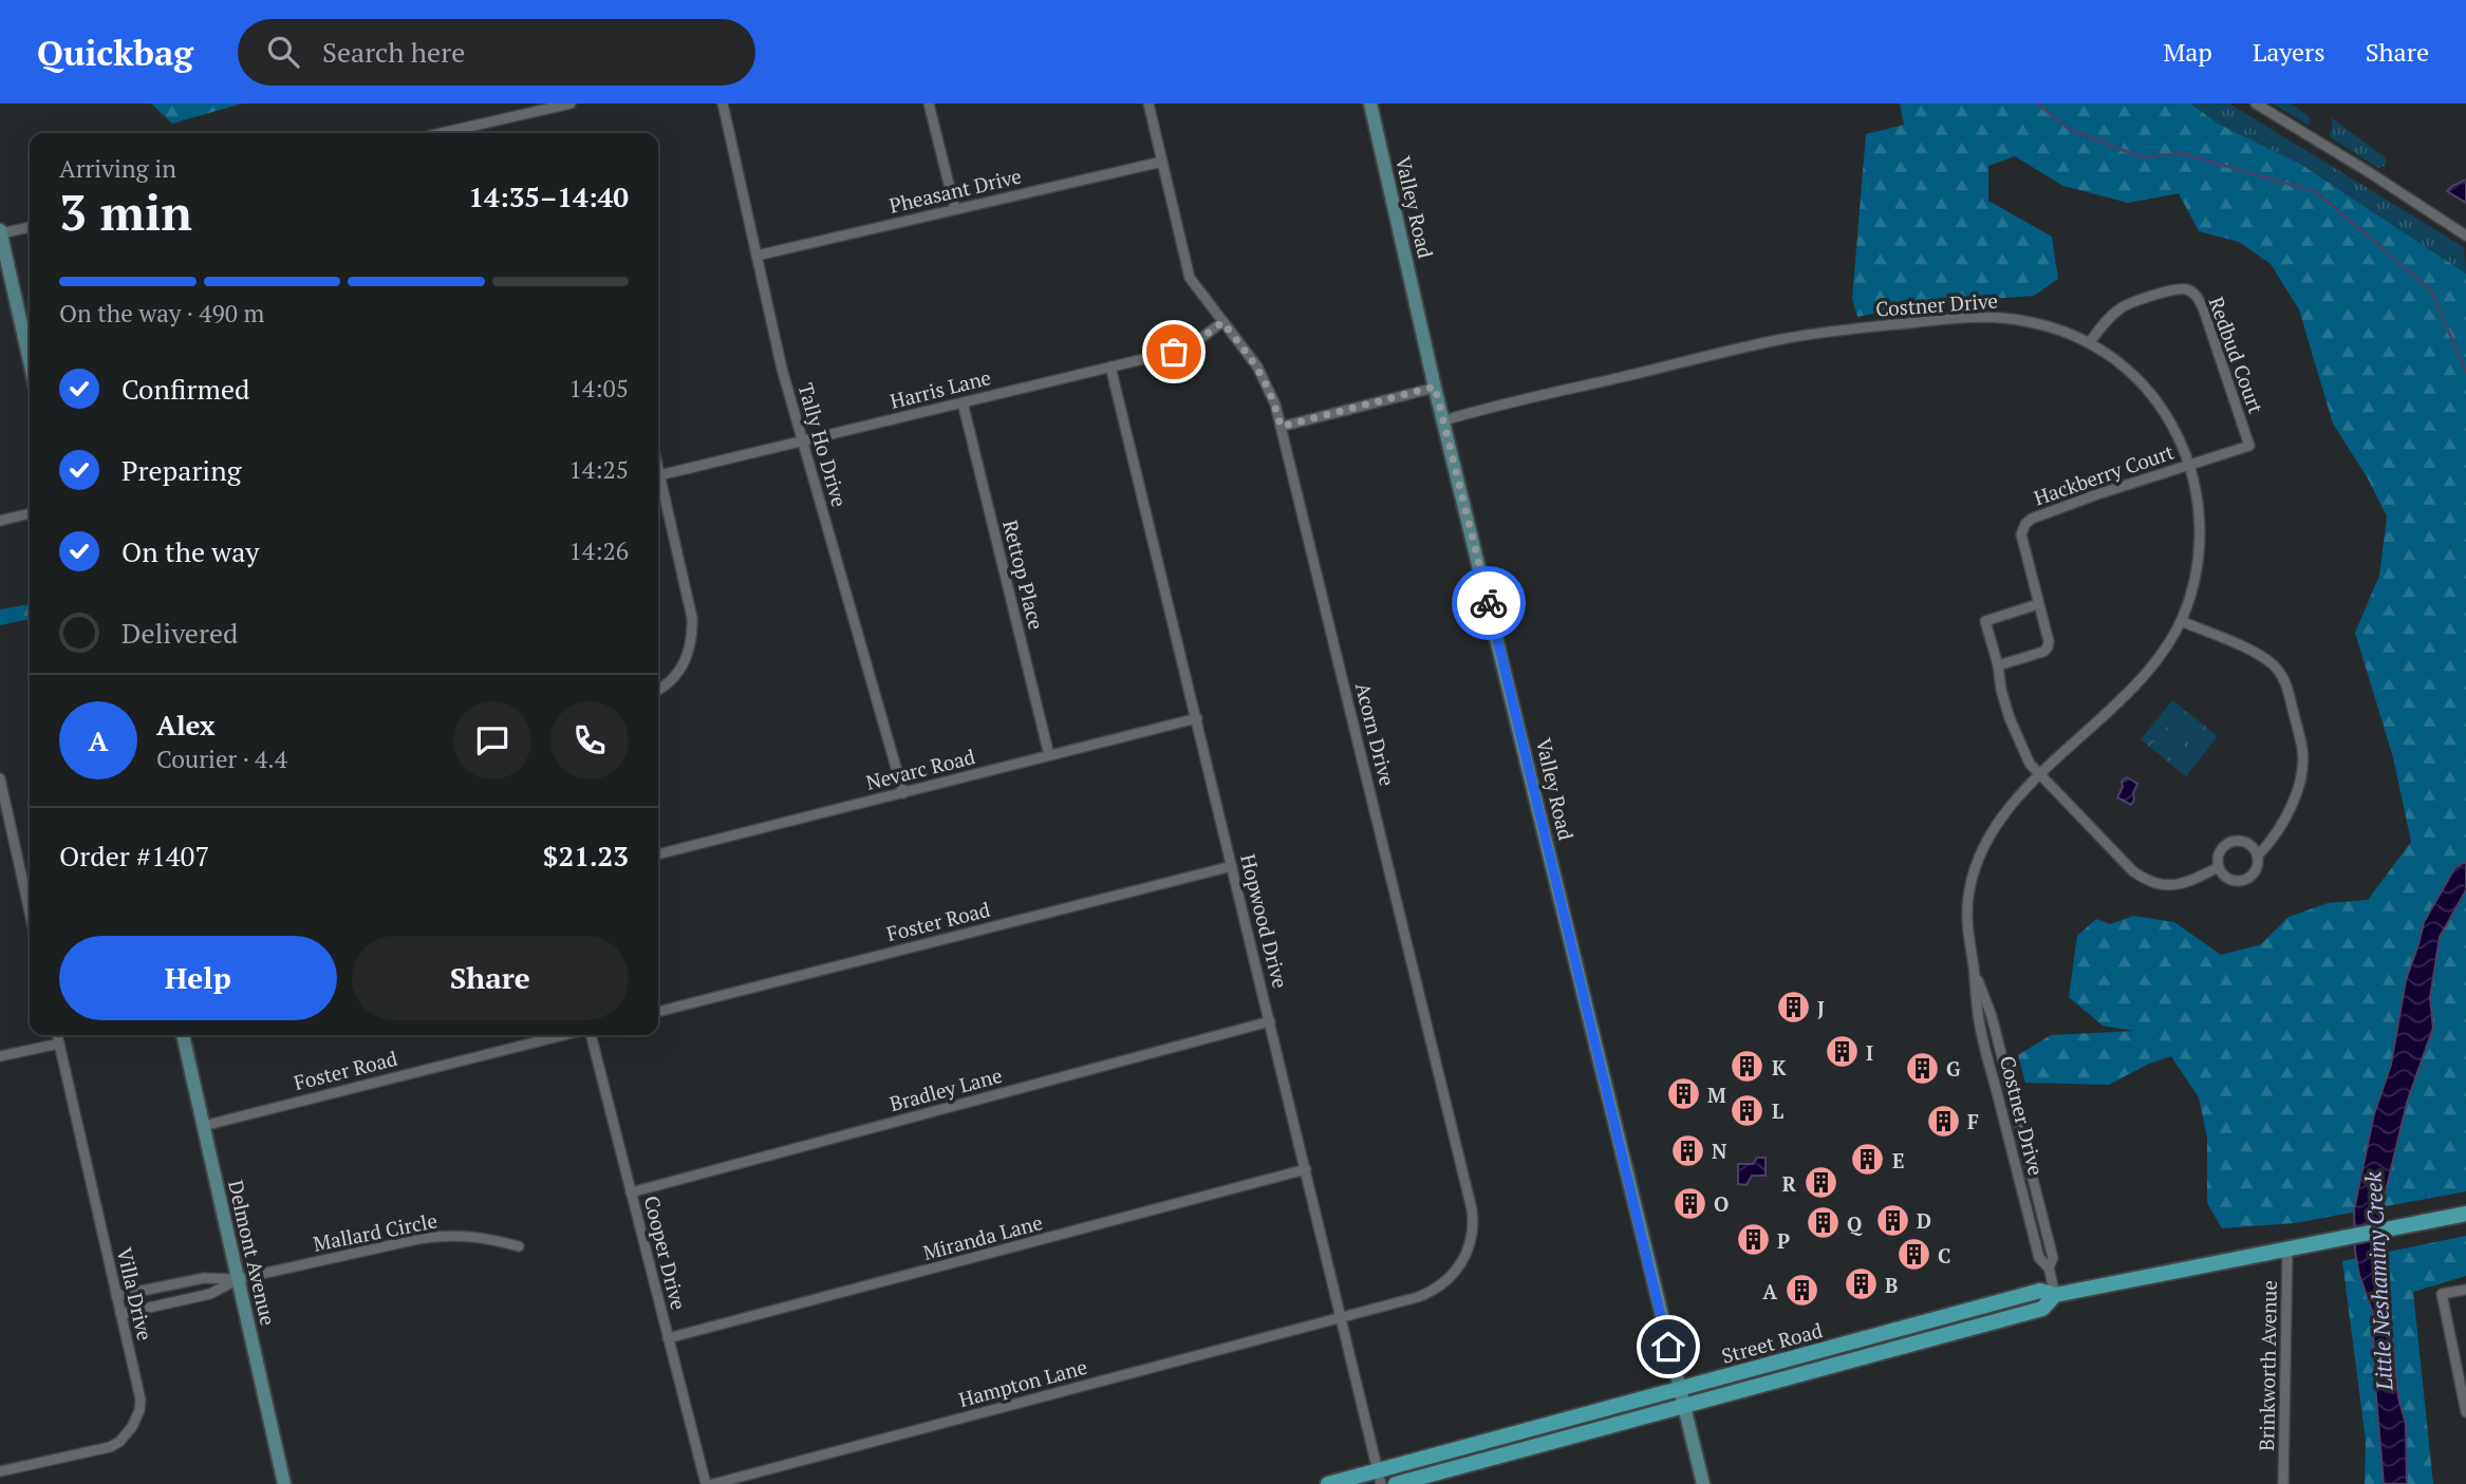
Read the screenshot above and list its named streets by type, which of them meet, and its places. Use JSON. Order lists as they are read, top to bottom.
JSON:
{
  "streets": {
    "main road": ["Street Road"],
    "street": [
      "Pheasant Drive",
      "Valley Road",
      "Costner Drive",
      "Redbud Court",
      "Harris Lane",
      "Tally Ho Drive",
      "Hackberry Court",
      "Rettop Place",
      "Acorn Drive",
      "Nevarc Road",
      "Foster Road",
      "Hopwood Drive",
      "Bradley Lane",
      "Mallard Circle",
      "Miranda Lane",
      "Delmont Avenue",
      "Cooper Drive",
      "Villa Drive",
      "Brinkworth Avenue",
      "Hampton Lane"
    ]
  },
  "crossings": [
    ["Pheasant Drive", "Tally Ho Drive"],
    ["Pheasant Drive", "Acorn Drive"],
    ["Valley Road", "Costner Drive"],
    ["Valley Road", "Street Road"],
    ["Costner Drive", "Redbud Court"],
    ["Costner Drive", "Hackberry Court"],
    ["Costner Drive", "Street Road"],
    ["Redbud Court", "Hackberry Court"],
    ["Harris Lane", "Tally Ho Drive"],
    ["Harris Lane", "Rettop Place"],
    ["Harris Lane", "Acorn Drive"],
    ["Harris Lane", "Hopwood Drive"],
    ["Tally Ho Drive", "Nevarc Road"],
    ["Rettop Place", "Nevarc Road"],
    ["Acorn Drive", "Hopwood Drive"],
    ["Acorn Drive", "Hampton Lane"],
    ["Nevarc Road", "Hopwood Drive"],
    ["Foster Road", "Hopwood Drive"],
    ["Foster Road", "Delmont Avenue"],
    ["Hopwood Drive", "Bradley Lane"],
    ["Hopwood Drive", "Miranda Lane"],
    ["Hopwood Drive", "Street Road"],
    ["Hopwood Drive", "Hampton Lane"],
    ["Bradley Lane", "Cooper Drive"],
    ["Mallard Circle", "Delmont Avenue"],
    ["Miranda Lane", "Cooper Drive"],
    ["Street Road", "Brinkworth Avenue"]
  ],
  "water": ["Little Neshaminy Creek"],
  "places": {
    "building": [
      "J",
      "I",
      "K",
      "G",
      "M",
      "L",
      "F",
      "N",
      "E",
      "R",
      "O",
      "D",
      "Q",
      "P",
      "C",
      "B",
      "A"
    ]
  },
  "page": {
    "header": "Quickbag",
    "search": "Search here",
    "nav": ["Map", "Layers", "Share"],
    "heading": ["3 min", "Arriving in", "14:35–14:40"],
    "panel": [
      "Alex",
      "Courier · 4.4",
      "Order #1407",
      "$21.23"
    ],
    "bar": "On the way · 490 m",
    "list": [
      ["Confirmed", "14:05"],
      ["Preparing", "14:25"],
      ["On the way", "14:26"],
      "Delivered"
    ],
    "round": "A",
    "buttons": ["Help", "Share"]
  }
}
